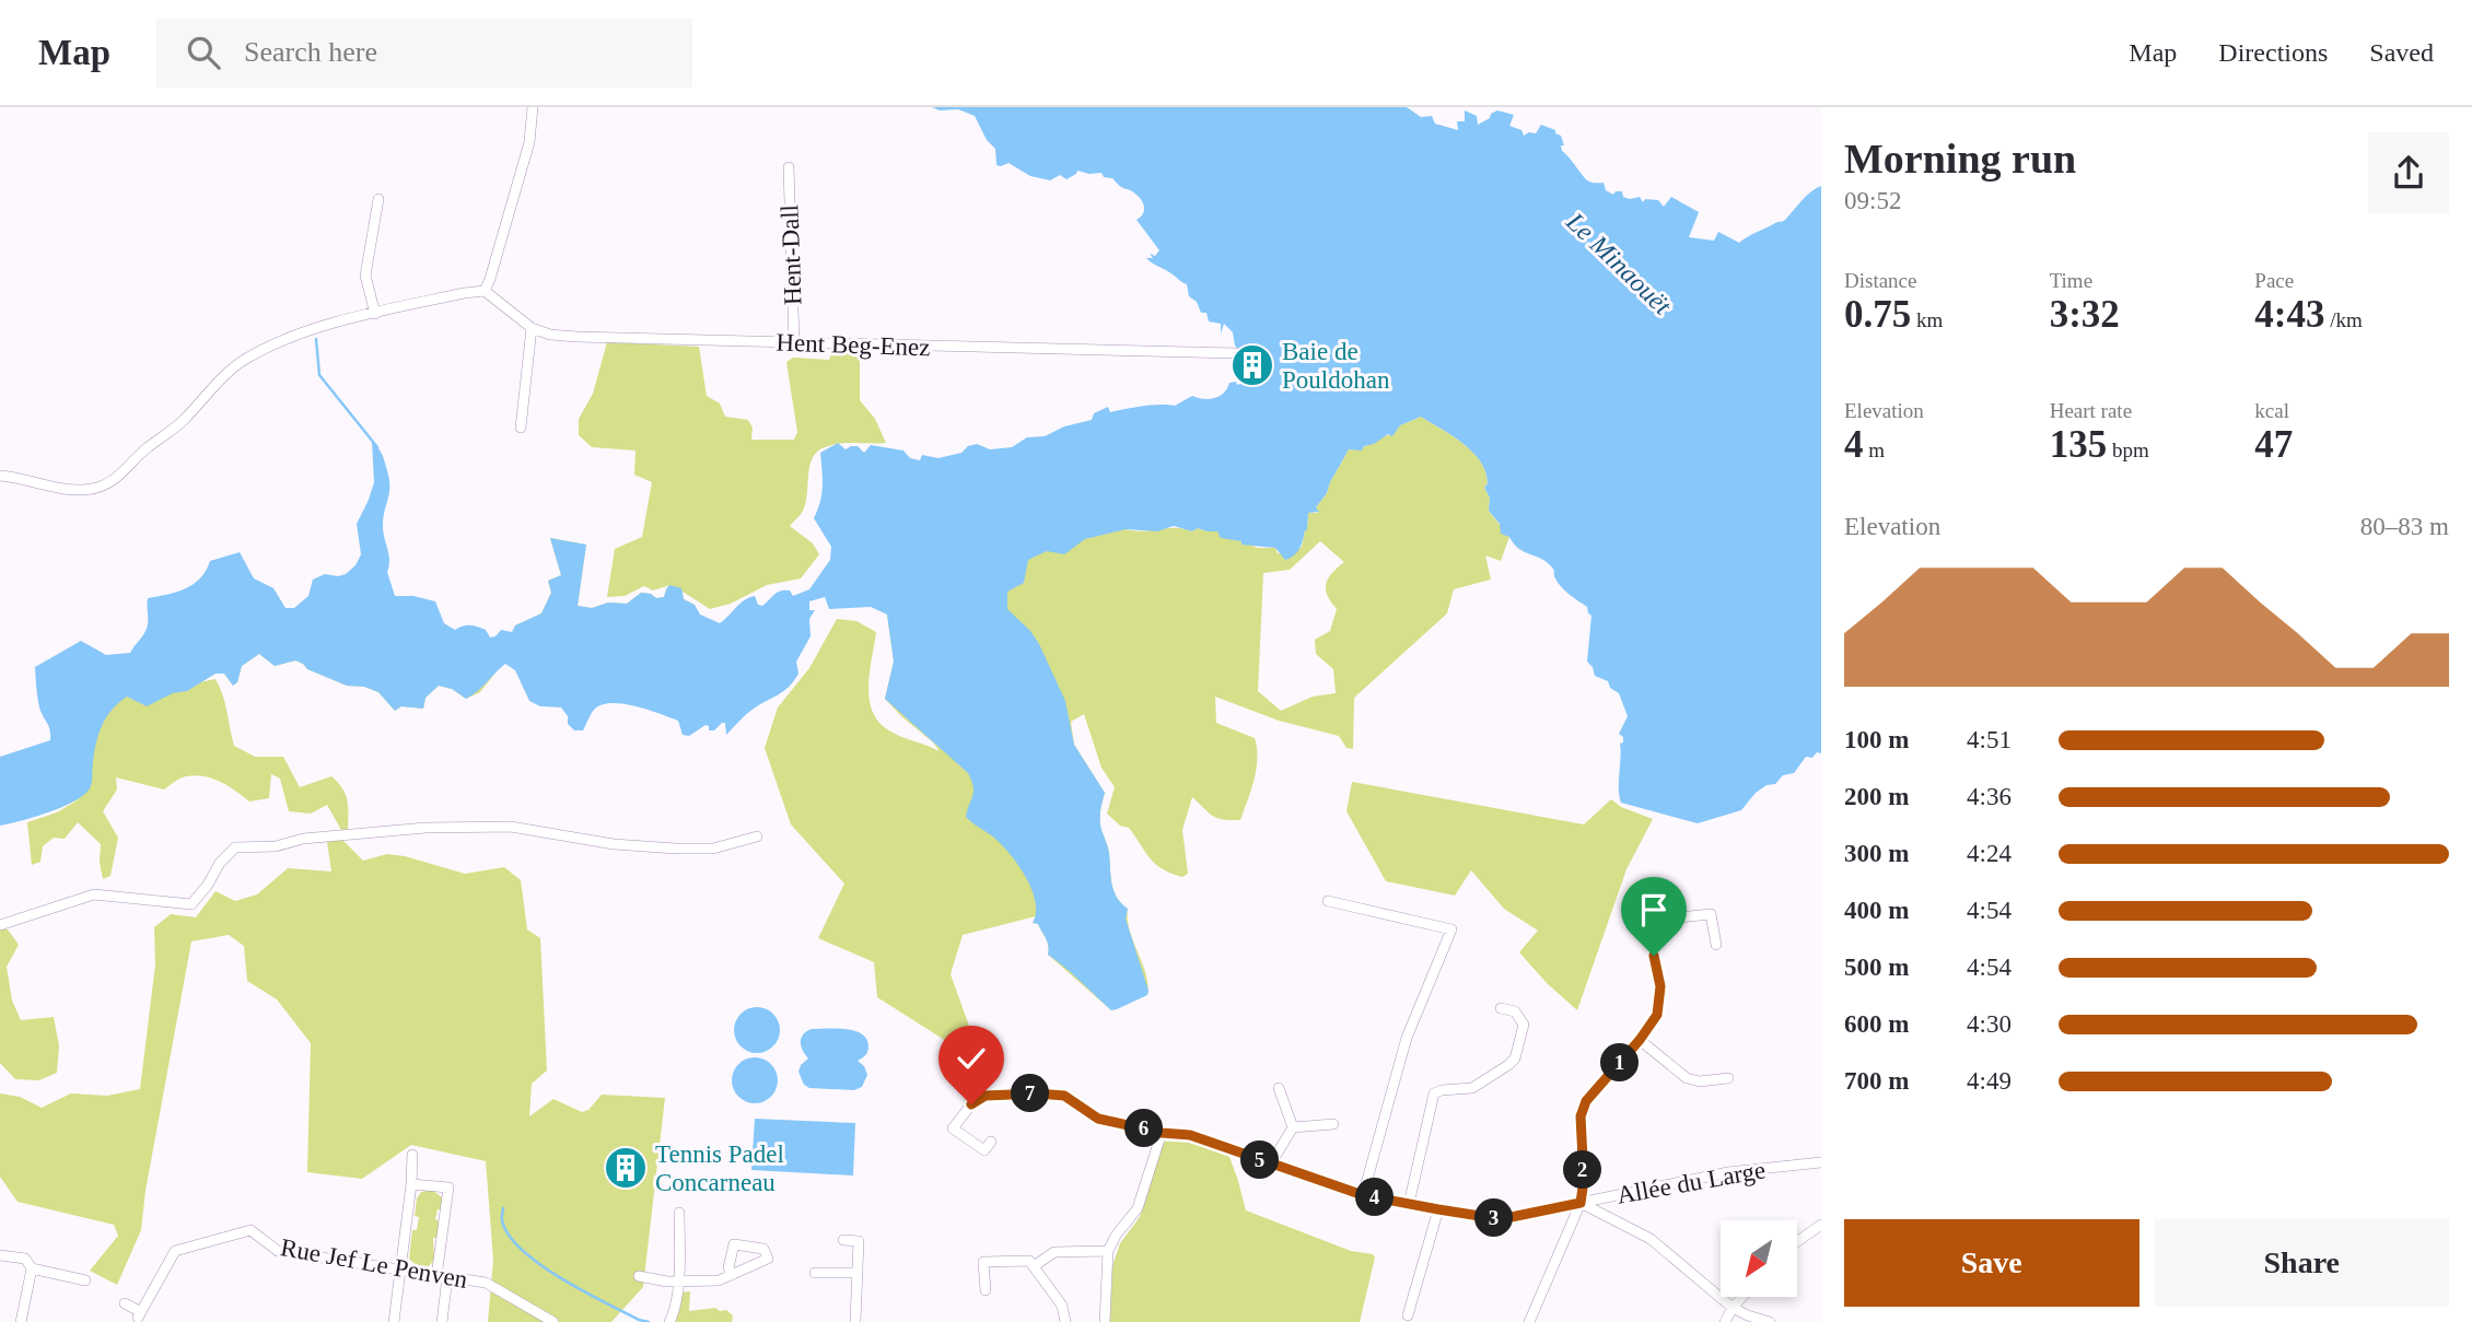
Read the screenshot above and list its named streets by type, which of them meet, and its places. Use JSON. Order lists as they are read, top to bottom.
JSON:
{
  "streets": {
    "street": [
      "Hent-Dall",
      "Hent Beg-Enez",
      "Allée du Large",
      "Rue Jef Le Penven"
    ]
  },
  "crossings": [
    ["Hent-Dall", "Hent Beg-Enez"]
  ],
  "water": ["Le Minaouët"],
  "places": {
    "building": ["Baie de Pouldohan", "Tennis Padel Concarneau"]
  },
  "north": "bottom left",
  "page": {
    "header": "Map",
    "search": "Search here",
    "nav": ["Map", "Directions", "Saved"],
    "heading": ["Morning run", "09:52"],
    "stats": [
      ["Distance", "0.75 km"],
      ["Time", "3:32"],
      ["Pace", "4:43 /km"],
      ["Elevation", "4 m"],
      ["Heart rate", "135 bpm"],
      ["kcal", "47"]
    ],
    "chart": ["Elevation", "80–83 m"],
    "list": [
      {
        "name": "100 m",
        "note": "4:51"
      },
      {
        "name": "200 m",
        "note": "4:36"
      },
      {
        "name": "300 m",
        "note": "4:24"
      },
      {
        "name": "400 m",
        "note": "4:54"
      },
      {
        "name": "500 m",
        "note": "4:54"
      },
      {
        "name": "600 m",
        "note": "4:30"
      },
      {
        "name": "700 m",
        "note": "4:49"
      }
    ],
    "pins": [
      "1",
      "7",
      "6",
      "5",
      "2",
      "4",
      "3"
    ],
    "buttons": ["Save", "Share"]
  }
}
